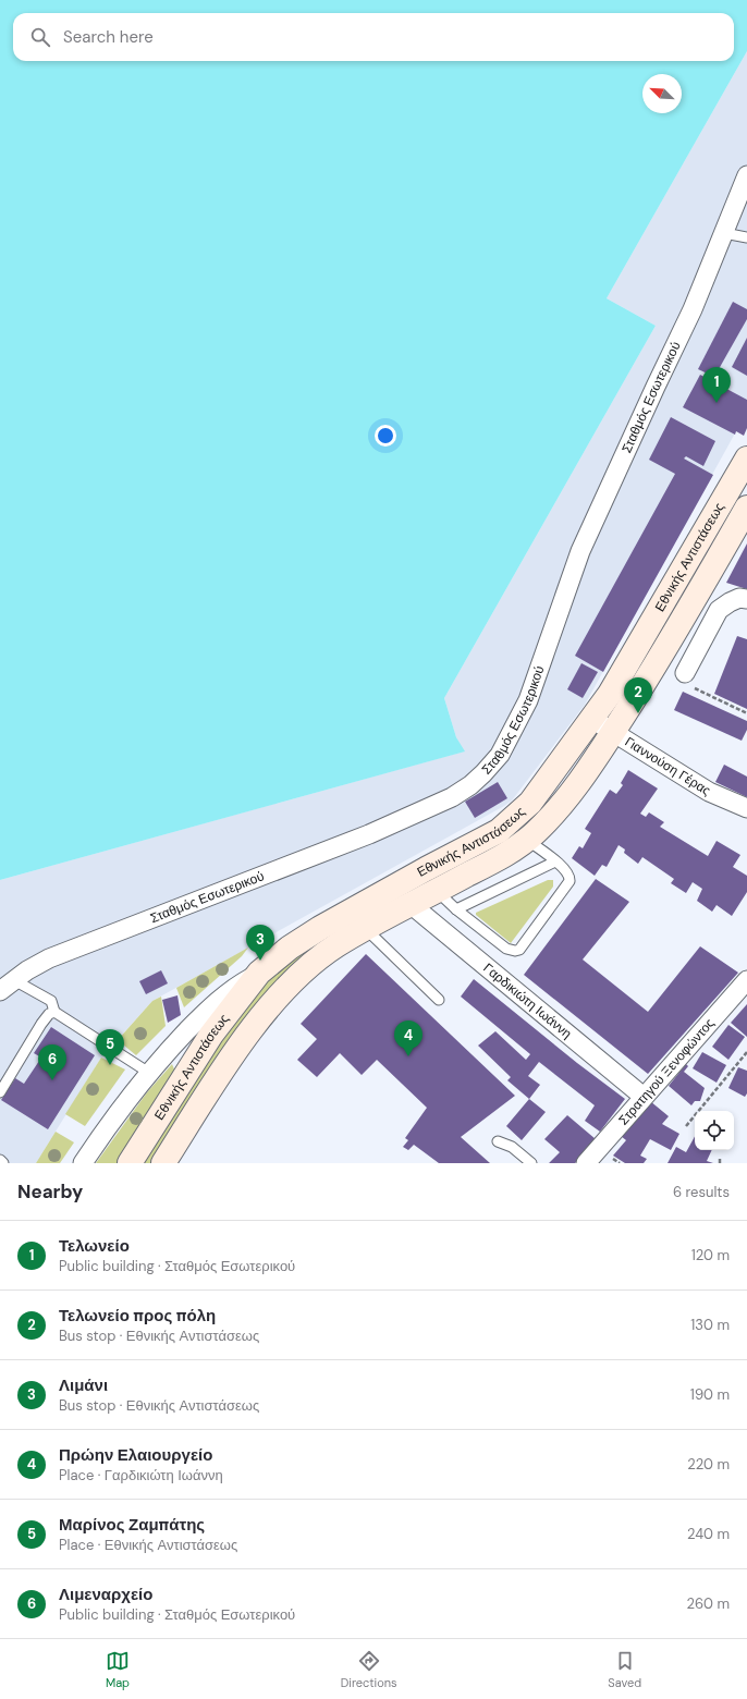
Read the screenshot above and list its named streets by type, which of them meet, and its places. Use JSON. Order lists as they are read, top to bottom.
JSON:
{
  "streets": {
    "main road": ["Εθνικής Αντιστάσεως"],
    "street": [
      "Σταθμός Εσωτερικού",
      "Γιαννούση Γέρας",
      "Γαρδικιώτη Ιωάννη",
      "Στρατηγού Ξενοφώντος"
    ]
  },
  "crossings": [
    ["Εθνικής Αντιστάσεως", "Γιαννούση Γέρας"],
    ["Εθνικής Αντιστάσεως", "Γαρδικιώτη Ιωάννη"],
    ["Γαρδικιώτη Ιωάννη", "Στρατηγού Ξενοφώντος"]
  ],
  "north": "top left",
  "page": {
    "search": "Search here",
    "pins": [
      "1",
      "2",
      "3",
      "4",
      "5",
      "6"
    ],
    "heading": ["Nearby", "6 results"],
    "list": [
      {
        "mark": "1",
        "name": "Τελωνείο",
        "note": "Public building · Σταθμός Εσωτερικού",
        "value": "120 m"
      },
      {
        "mark": "2",
        "name": "Τελωνείο προς πόλη",
        "note": "Bus stop · Εθνικής Αντιστάσεως",
        "value": "130 m"
      },
      {
        "mark": "3",
        "name": "Λιμάνι",
        "note": "Bus stop · Εθνικής Αντιστάσεως",
        "value": "190 m"
      },
      {
        "mark": "4",
        "name": "Πρώην Ελαιουργείο",
        "note": "Place · Γαρδικιώτη Ιωάννη",
        "value": "220 m"
      },
      {
        "mark": "5",
        "name": "Μαρίνος Ζαμπάτης",
        "note": "Place · Εθνικής Αντιστάσεως",
        "value": "240 m"
      },
      {
        "mark": "6",
        "name": "Λιμεναρχείο",
        "note": "Public building · Σταθμός Εσωτερικού",
        "value": "260 m"
      }
    ],
    "nav": ["Map", "Directions", "Saved"]
  }
}
